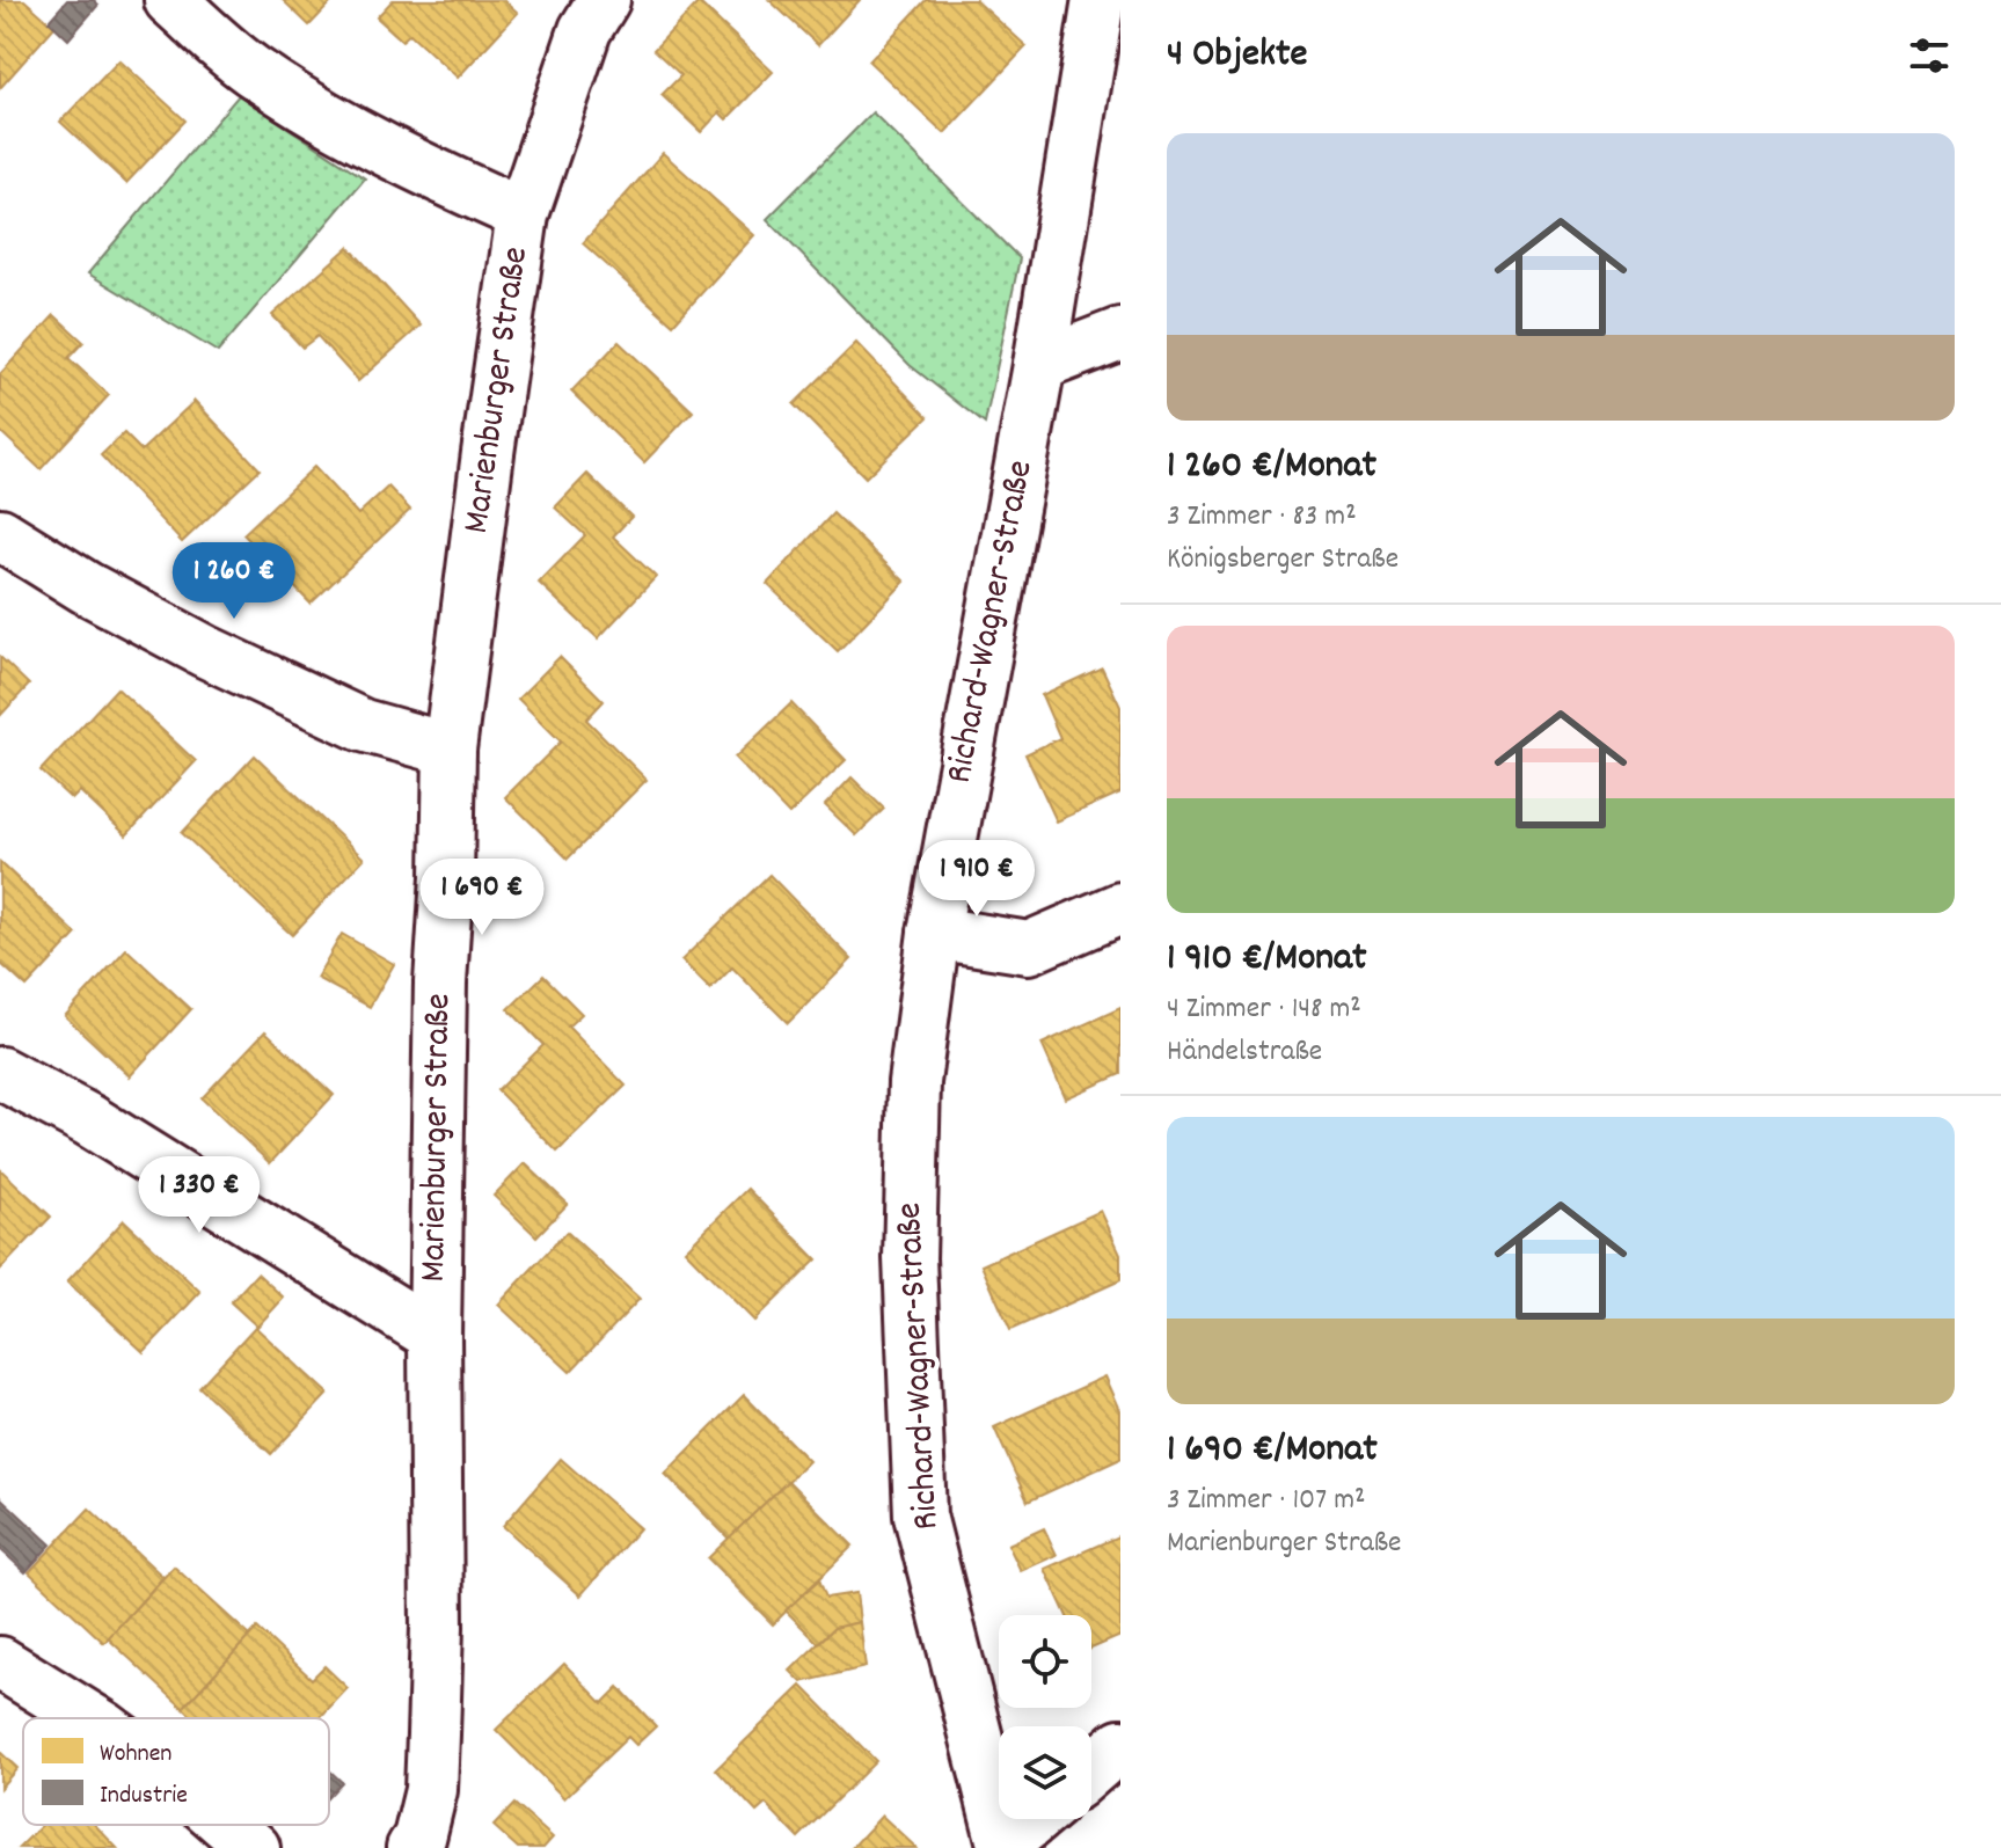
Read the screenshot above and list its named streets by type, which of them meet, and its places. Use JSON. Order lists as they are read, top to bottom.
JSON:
{
  "streets": {
    "street": ["Marienburger Straße", "Richard-Wagner-Straße"]
  },
  "legend": ["Wohnen", "Industrie"],
  "page": {
    "heading": "4 Objekte",
    "list": [
      {
        "name": "1 260 €/Monat",
        "note": "3 Zimmer · 83 m² · Königsberger Straße"
      },
      {
        "name": "1 910 €/Monat",
        "note": "4 Zimmer · 148 m² · Händelstraße"
      },
      {
        "name": "1 690 €/Monat",
        "note": "3 Zimmer · 107 m² · Marienburger Straße"
      }
    ],
    "price": [
      "1 260 €",
      "1 910 €",
      "1 690 €",
      "1 330 €"
    ]
  }
}
